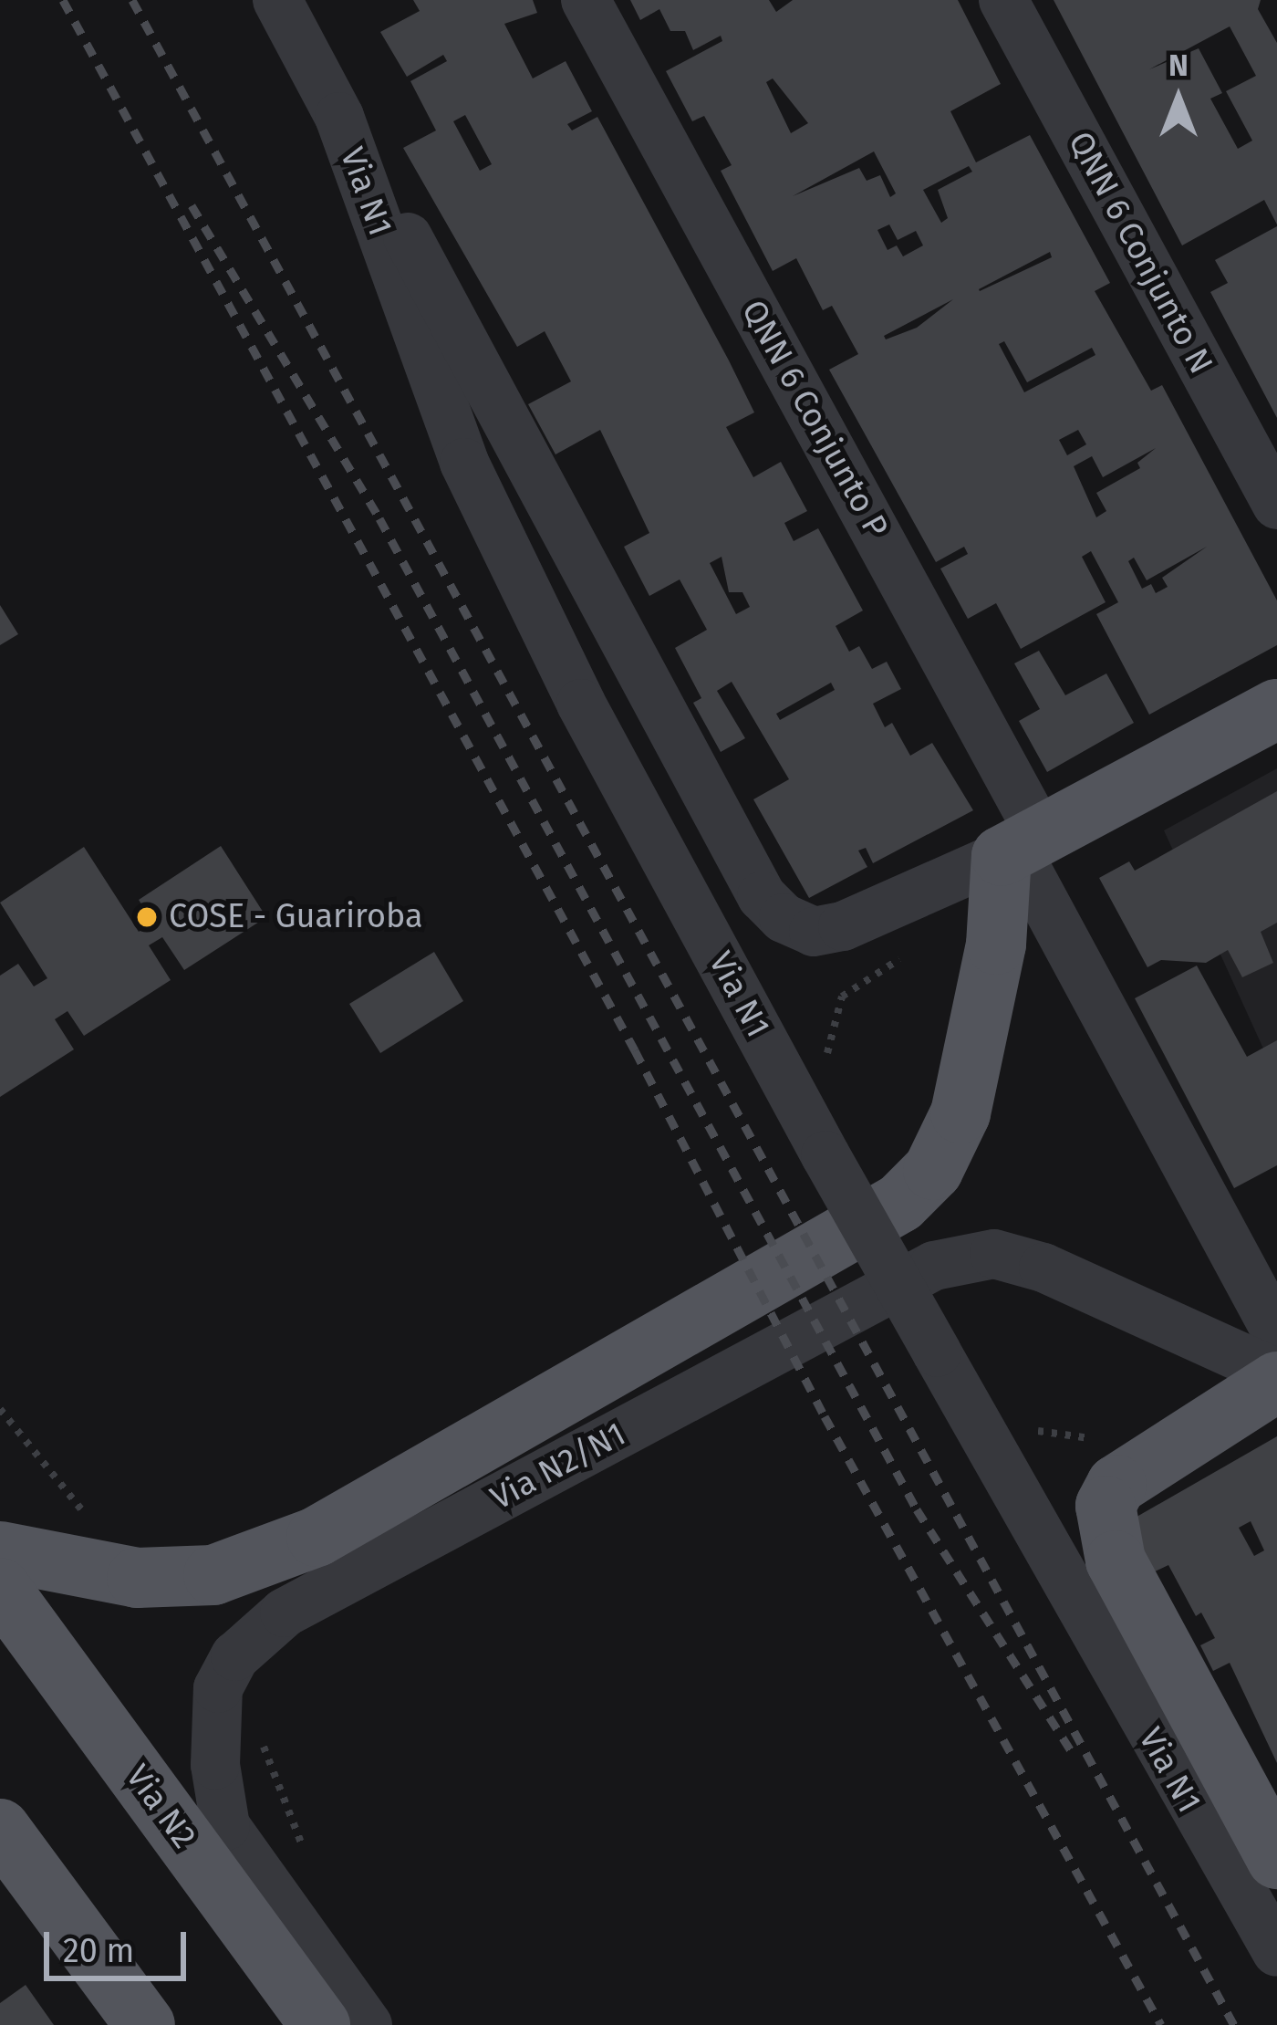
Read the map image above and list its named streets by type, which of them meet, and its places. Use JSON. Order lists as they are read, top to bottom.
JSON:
{
  "streets": {
    "main road": ["Via N2/N1", "Via N2"],
    "street": ["Via N1", "QNN 6 Conjunto N", "QNN 6 Conjunto P"]
  },
  "places": ["COSE - Guariroba"],
  "scale_bar": "20 m",
  "north": "top"
}
